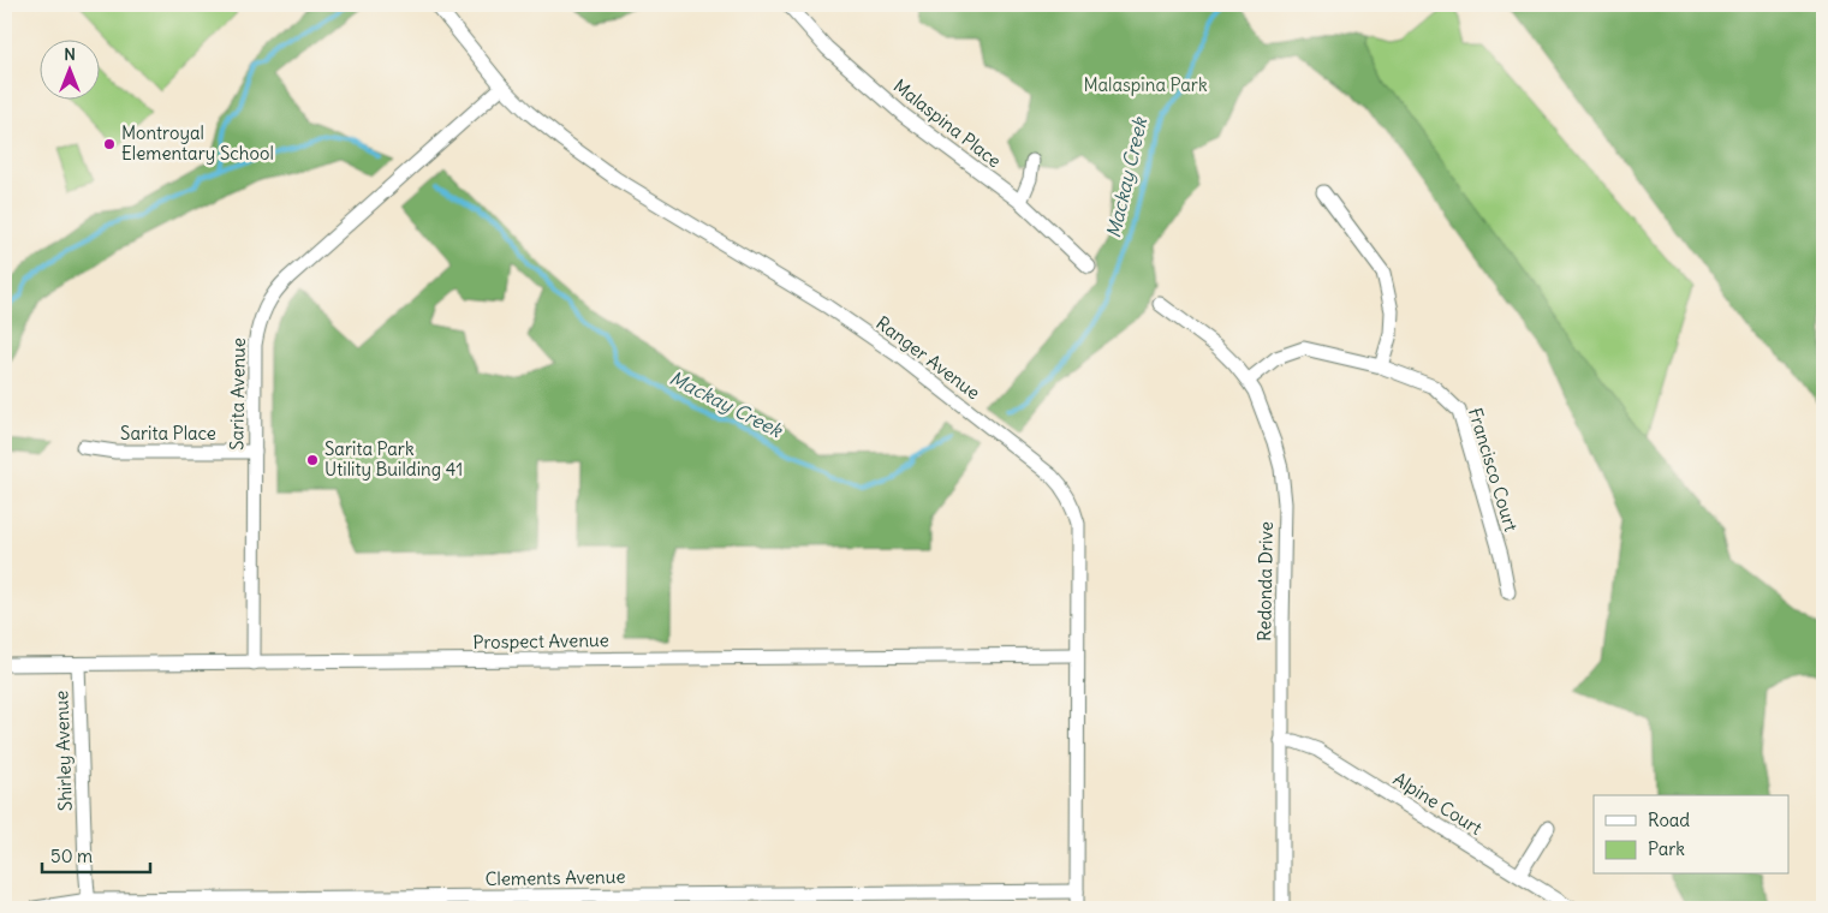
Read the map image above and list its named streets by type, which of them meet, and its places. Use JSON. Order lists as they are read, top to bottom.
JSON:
{
  "streets": {
    "street": [
      "Malaspina Place",
      "Ranger Avenue",
      "Sarita Avenue",
      "Sarita Place",
      "Francisco Court",
      "Redonda Drive",
      "Prospect Avenue",
      "Shirley Avenue",
      "Alpine Court",
      "Clements Avenue"
    ]
  },
  "crossings": [
    ["Ranger Avenue", "Sarita Avenue"],
    ["Ranger Avenue", "Prospect Avenue"],
    ["Ranger Avenue", "Clements Avenue"],
    ["Sarita Avenue", "Sarita Place"],
    ["Sarita Avenue", "Prospect Avenue"],
    ["Francisco Court", "Redonda Drive"],
    ["Redonda Drive", "Alpine Court"],
    ["Prospect Avenue", "Shirley Avenue"],
    ["Shirley Avenue", "Clements Avenue"]
  ],
  "water": ["Mackay Creek"],
  "parks": ["Malaspina Park"],
  "places": ["Montroyal Elementary School", "Sarita Park Utility Building 41"],
  "legend": ["Road", "Park"],
  "scale_bar": "50 m",
  "north": "top"
}
